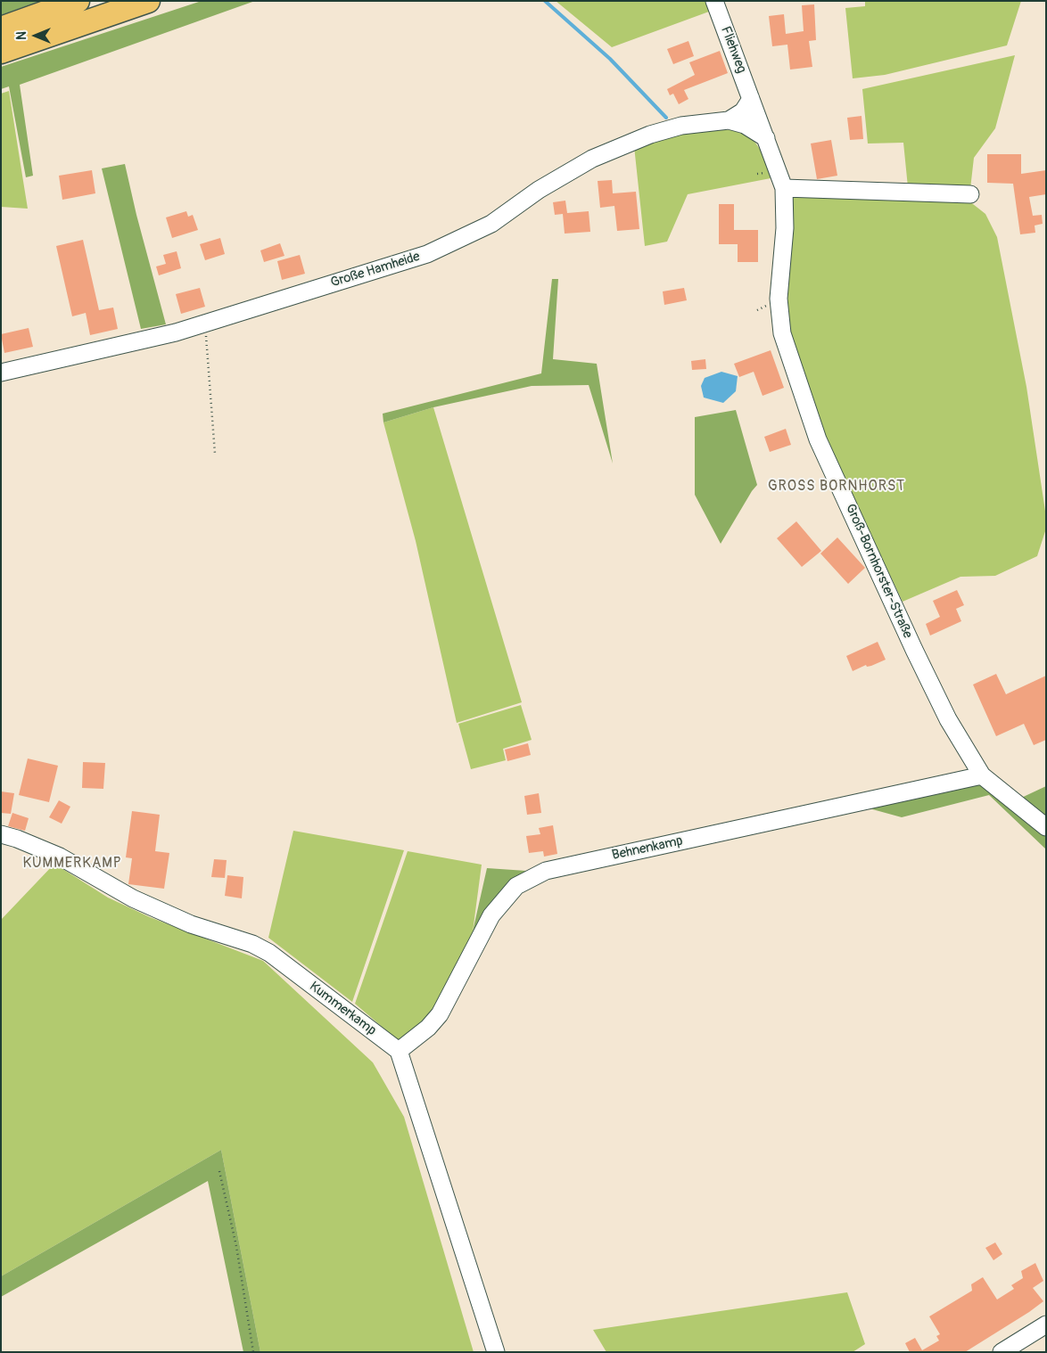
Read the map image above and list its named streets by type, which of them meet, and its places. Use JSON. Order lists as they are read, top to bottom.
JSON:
{
  "streets": {
    "street": [
      "Fliehweg",
      "Große Hamheide",
      "Groß-Bornhorster-Straße",
      "Behnenkamp",
      "Kummerkamp"
    ]
  },
  "crossings": [
    ["Fliehweg", "Groß-Bornhorster-Straße"],
    ["Große Hamheide", "Groß-Bornhorster-Straße"],
    ["Groß-Bornhorster-Straße", "Behnenkamp"],
    ["Behnenkamp", "Kummerkamp"]
  ],
  "districts": ["GROSS BORNHORST", "KUMMERKAMP"],
  "north": "left"
}
